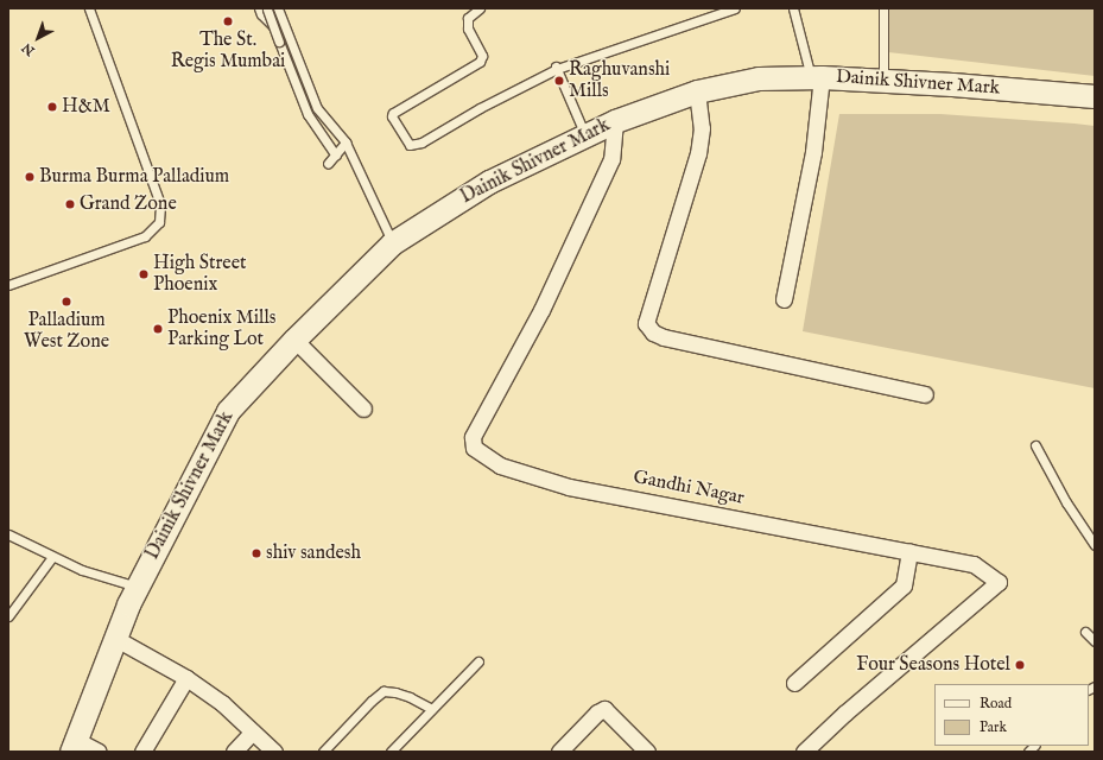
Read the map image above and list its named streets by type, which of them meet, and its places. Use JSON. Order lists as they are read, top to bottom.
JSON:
{
  "streets": {
    "main road": ["Dainik Shivner Mark"],
    "street": ["Gandhi Nagar"]
  },
  "crossings": [
    ["Dainik Shivner Mark", "Gandhi Nagar"]
  ],
  "places": [
    "The St. Regis Mumbai",
    "Raghuvanshi Mills",
    "H&M",
    "Burma Burma Palladium",
    "Grand Zone",
    "High Street Phoenix",
    "Palladium West Zone",
    "Phoenix Mills Parking Lot",
    "shiv sandesh",
    "Four Seasons Hotel"
  ],
  "legend": ["Road", "Park"],
  "north": "bottom left"
}
